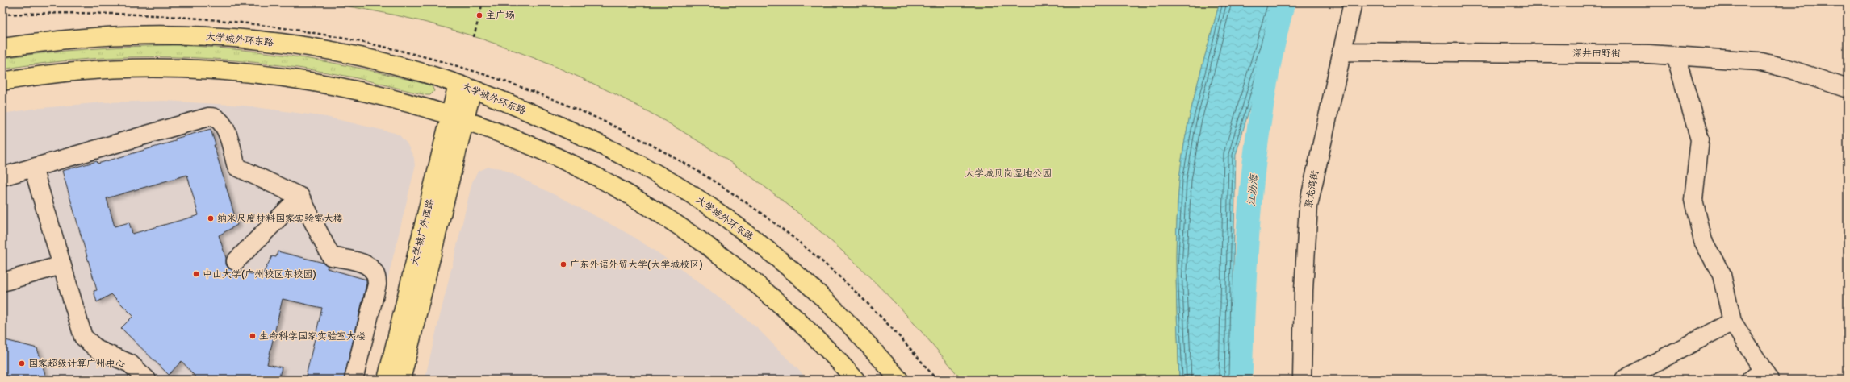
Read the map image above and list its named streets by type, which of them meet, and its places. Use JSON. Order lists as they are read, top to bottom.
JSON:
{
  "streets": {
    "main road": ["大学城外环东路", "大学城广外西路"],
    "street": ["深井田野街", "聚龙湾街"]
  },
  "crossings": [
    ["大学城外环东路", "大学城广外西路"],
    ["深井田野街", "聚龙湾街"]
  ],
  "water": ["江沥海"],
  "parks": ["大学城贝岗湿地公园"],
  "places": [
    "主广场",
    "纳米尺度材料国家实验室大楼",
    "广东外语外贸大学(大学城校区)",
    "中山大学(广州校区东校园)",
    "生命科学国家实验室大楼",
    "国家超级计算广州中心"
  ]
}
